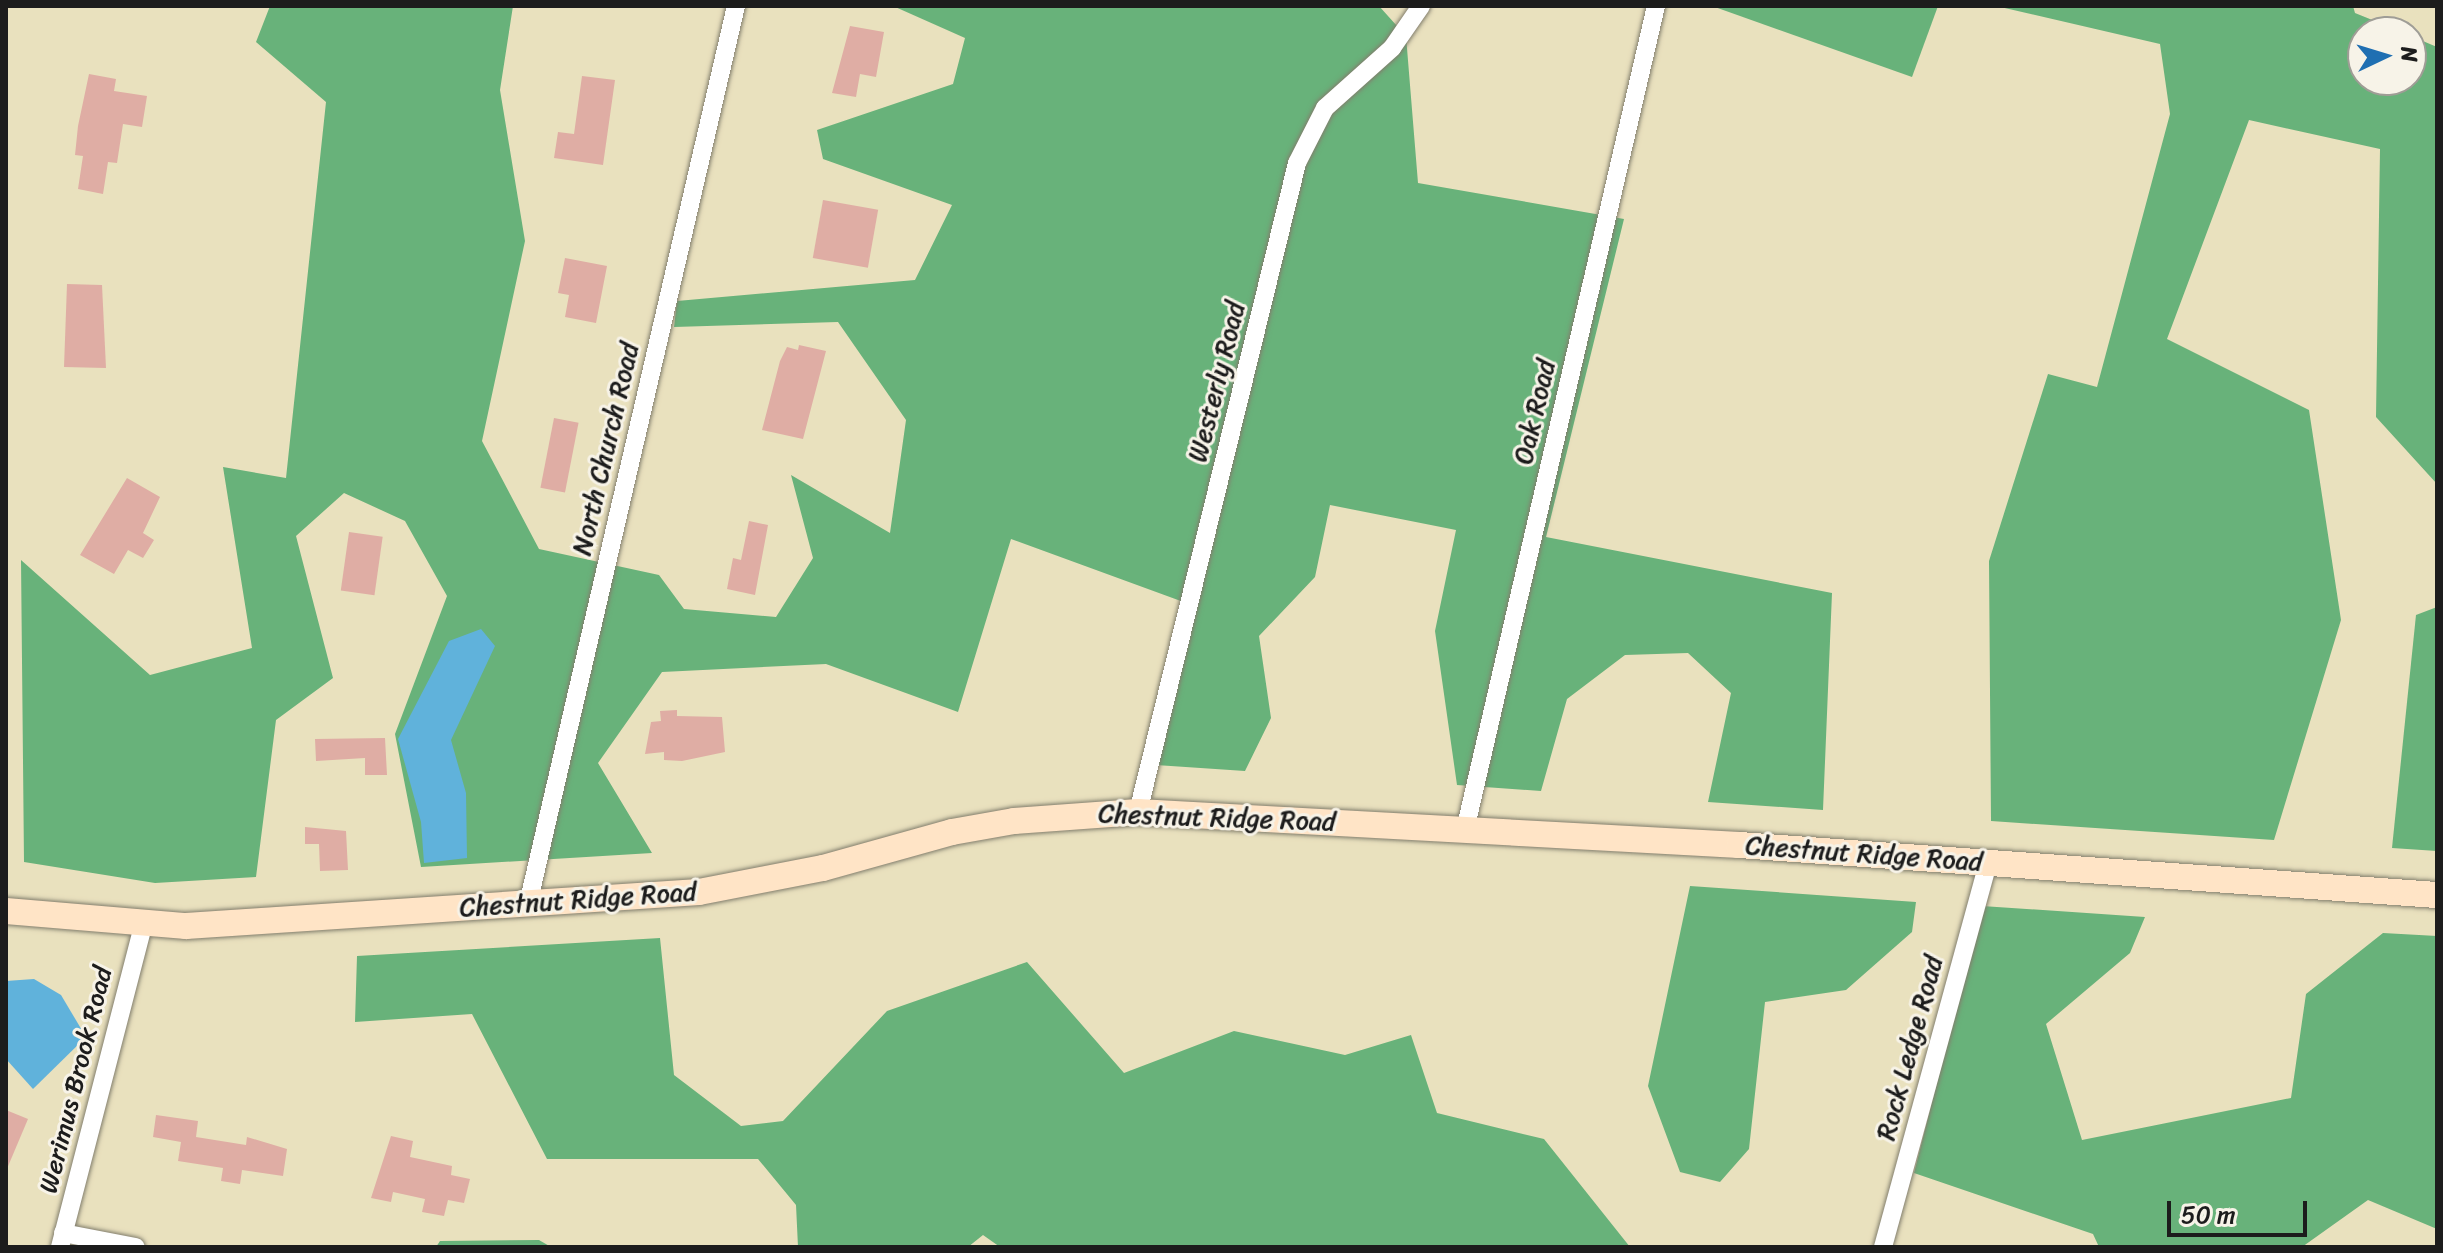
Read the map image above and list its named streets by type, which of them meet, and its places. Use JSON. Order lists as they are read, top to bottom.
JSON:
{
  "streets": {
    "main road": ["Chestnut Ridge Road"],
    "street": [
      "Westerly Road",
      "Oak Road",
      "North Church Road",
      "Rock Ledge Road",
      "Werimus Brook Road"
    ]
  },
  "crossings": [
    ["Westerly Road", "Chestnut Ridge Road"],
    ["Oak Road", "Chestnut Ridge Road"],
    ["North Church Road", "Chestnut Ridge Road"],
    ["Chestnut Ridge Road", "Rock Ledge Road"],
    ["Chestnut Ridge Road", "Werimus Brook Road"]
  ],
  "scale_bar": "50 m",
  "north": "right"
}
